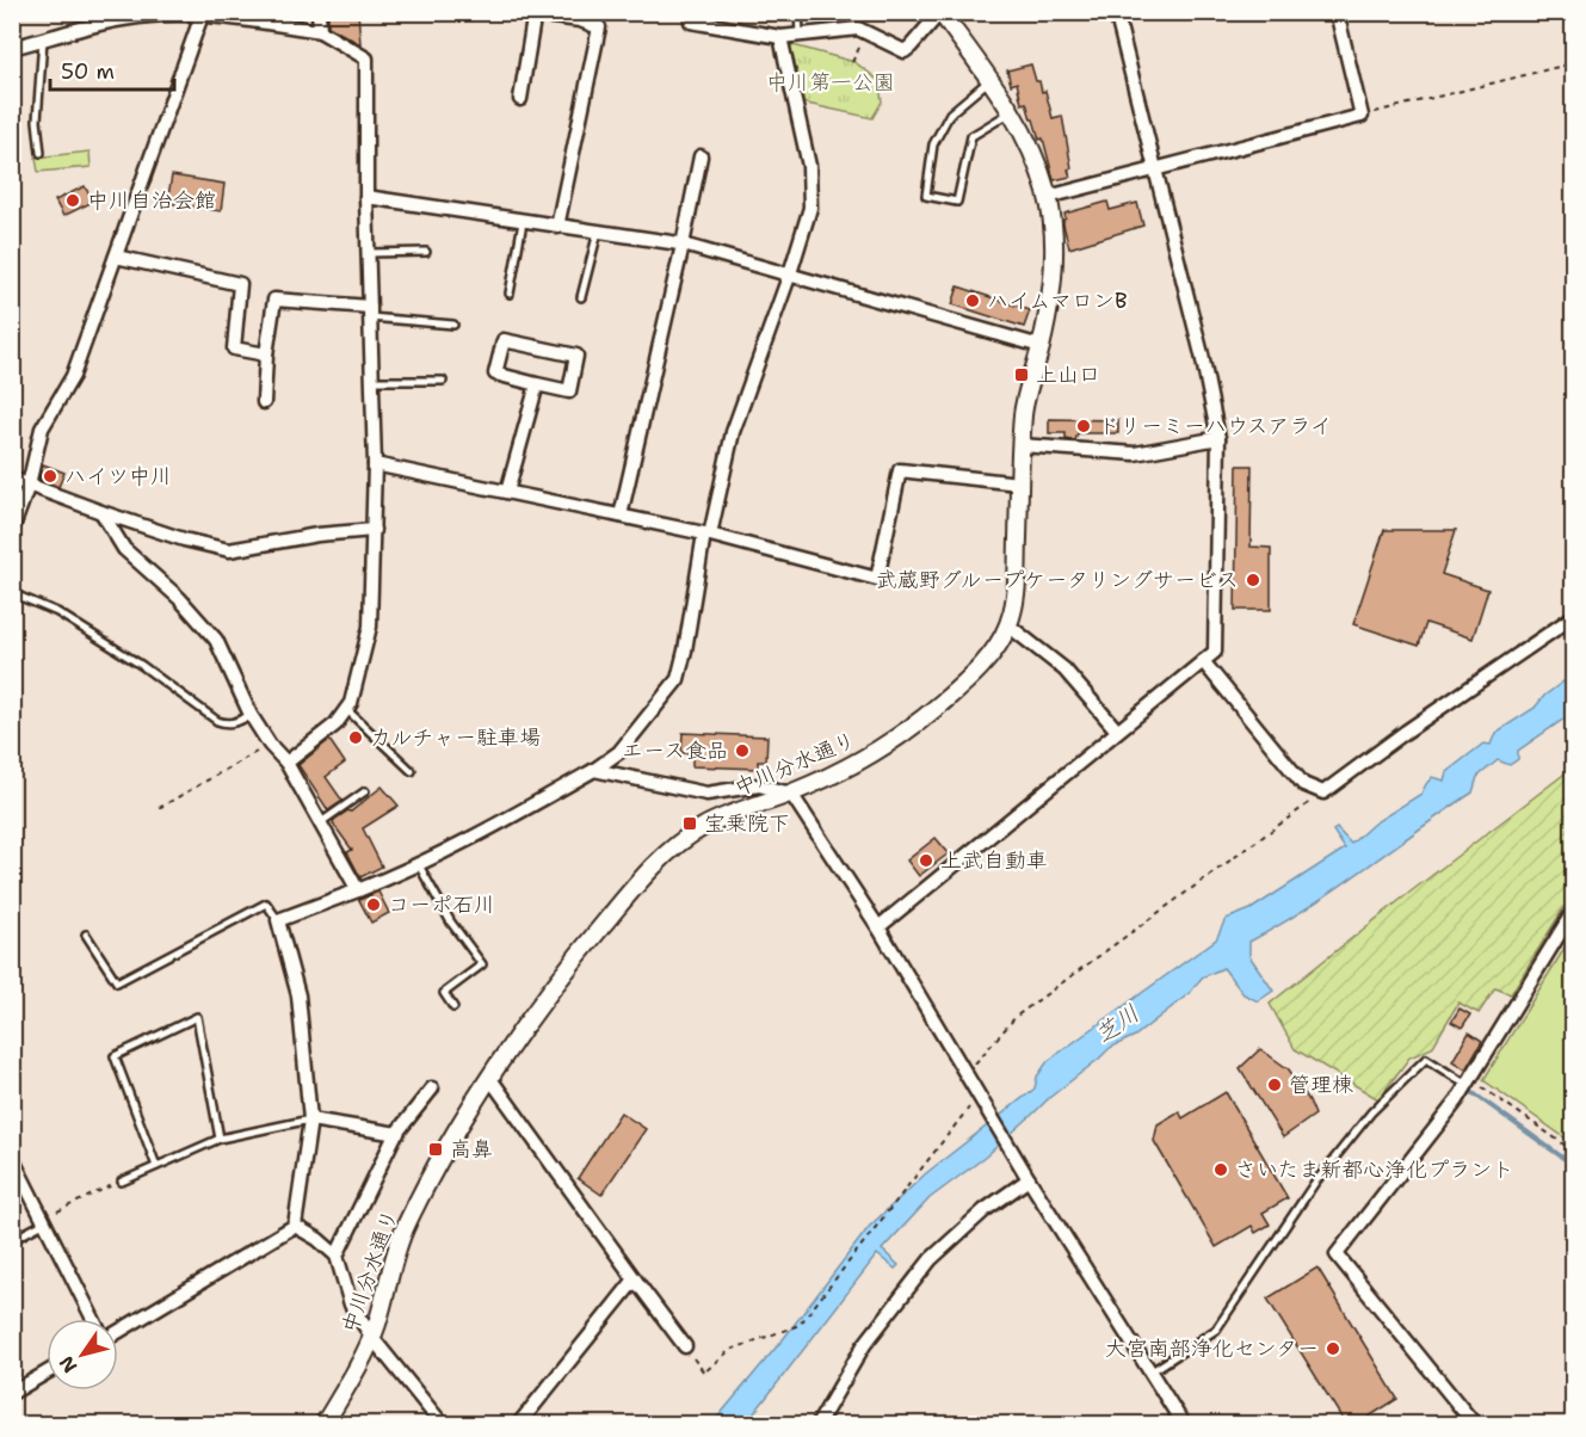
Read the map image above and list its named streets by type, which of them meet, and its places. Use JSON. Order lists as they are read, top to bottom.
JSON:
{
  "streets": {
    "street": ["中川分水通り"]
  },
  "water": ["芝川"],
  "parks": ["中川第一公園"],
  "places": {
    "other": [
      "中川自治会館",
      "ハイムマロンB",
      "ドリーミーハウスアライ",
      "ハイツ中川",
      "武蔵野グループケータリングサービス",
      "カルチャー駐車場",
      "エース食品",
      "上武自動車",
      "コーポ石川",
      "管理棟",
      "さいたま新都心浄化プラント",
      "大宮南部浄化センター"
    ],
    "transit": ["上山口", "宝乗院下", "高鼻"]
  },
  "scale_bar": "50 m",
  "north": "bottom left"
}
